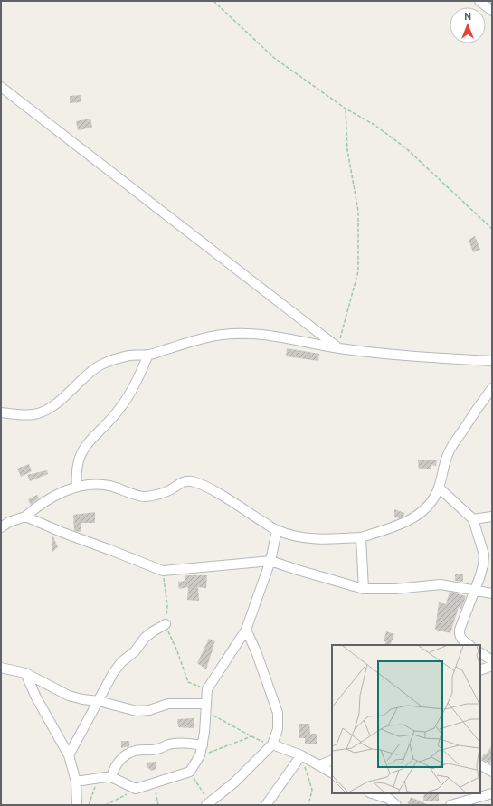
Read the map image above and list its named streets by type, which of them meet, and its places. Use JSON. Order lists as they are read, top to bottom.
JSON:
{
  "north": "top"
}
